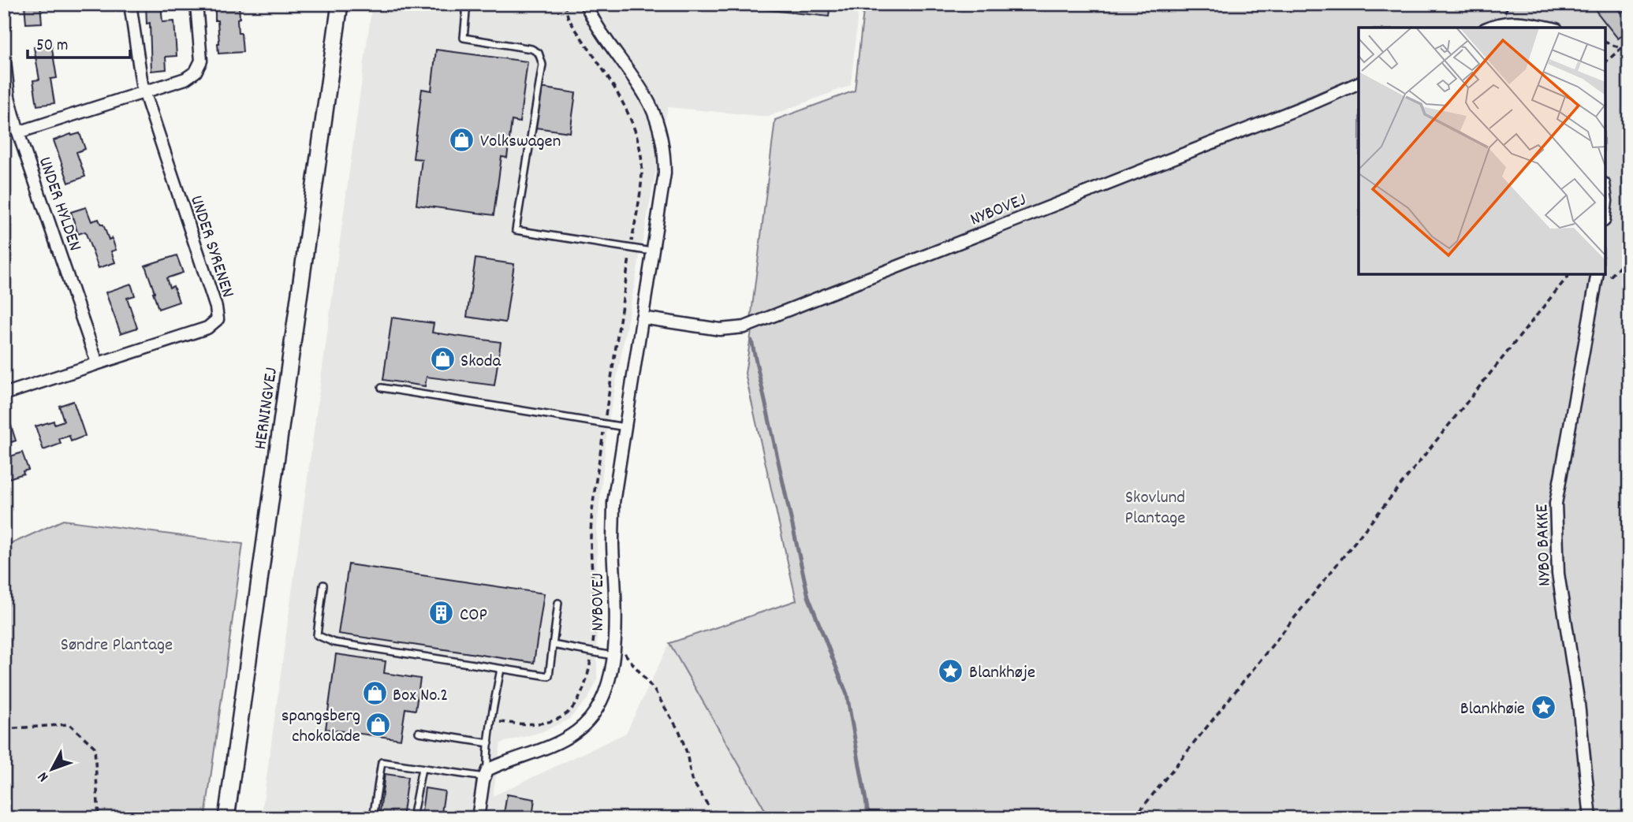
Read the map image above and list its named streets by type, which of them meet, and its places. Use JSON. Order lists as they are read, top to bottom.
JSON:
{
  "streets": {
    "main road": ["HERNINGVEJ"],
    "street": [
      "UNDER HYLDEN",
      "NYBOVEJ",
      "UNDER SYRENEN",
      "NYBO BAKKE"
    ]
  },
  "crossings": [
    ["UNDER HYLDEN", "UNDER SYRENEN"]
  ],
  "parks": ["Skovlund Plantage", "Søndre Plantage"],
  "places": {
    "shop": [
      "Volkswagen",
      "Skoda",
      "Box No.2",
      "spangsberg chokolade"
    ],
    "building": ["COP"],
    "place": ["Blankhøje", "Blankhøie"]
  },
  "scale_bar": "50 m",
  "north": "bottom left"
}
